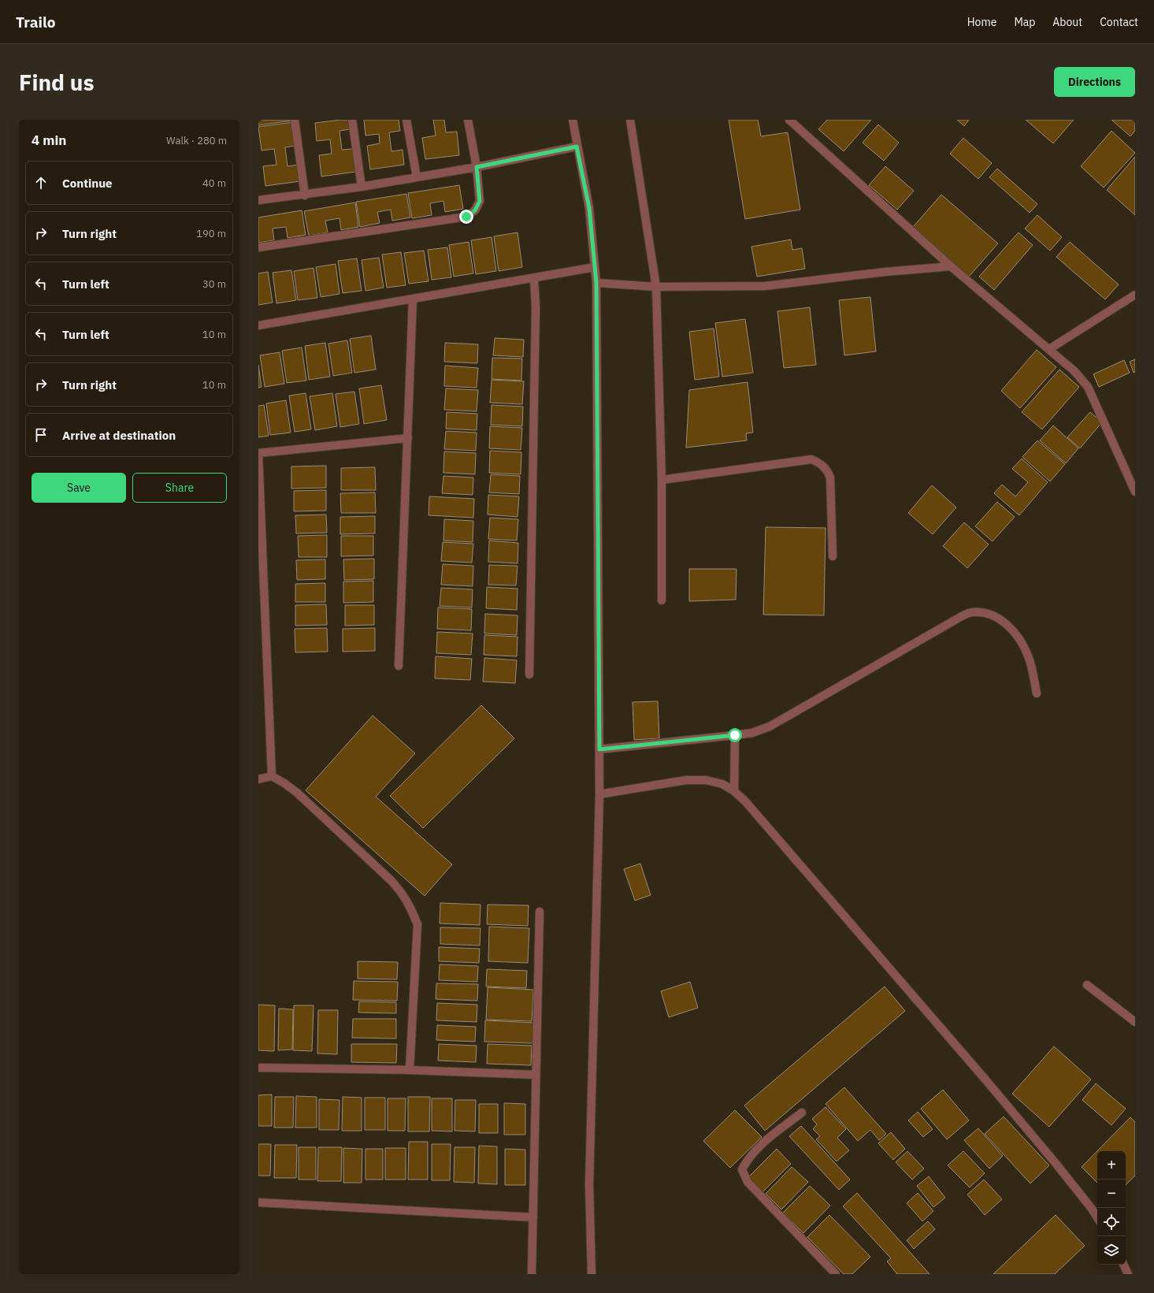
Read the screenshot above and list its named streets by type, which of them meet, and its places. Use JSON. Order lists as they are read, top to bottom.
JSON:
{
  "page": {
    "header": "Trailo",
    "nav": [
      "Home",
      "Map",
      "About",
      "Contact"
    ],
    "buttons": [
      "Directions",
      ["Save", "Share"]
    ],
    "title": "Find us",
    "heading": ["4 min", "Walk · 280 m"],
    "list": [
      ["Continue", "40 m"],
      ["Turn right", "190 m"],
      ["Turn left", "30 m"],
      ["Turn left", "10 m"],
      ["Turn right", "10 m"],
      "Arrive at destination"
    ],
    "map_buttons": ["+", "−"]
  }
}
